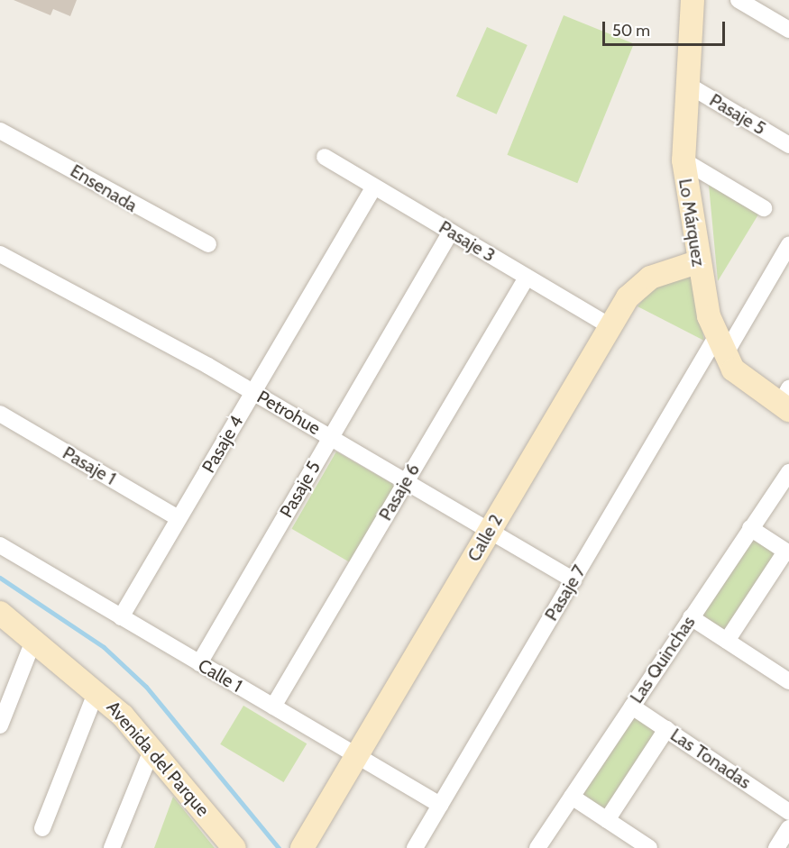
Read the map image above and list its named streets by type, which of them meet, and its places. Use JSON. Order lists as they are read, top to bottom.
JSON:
{
  "streets": {
    "street": [
      "Pasaje 5",
      "Ensenada",
      "Lo Márquez",
      "Pasaje 3",
      "Petrohue",
      "Pasaje 4",
      "Pasaje 1",
      "Pasaje 6",
      "Calle 2",
      "Pasaje 7",
      "Las Quinchas",
      "Calle 1",
      "Avenida del Parque",
      "Las Tonadas"
    ]
  },
  "crossings": [
    ["Pasaje 5", "Lo Márquez"],
    ["Pasaje 5", "Pasaje 3"],
    ["Pasaje 5", "Petrohue"],
    ["Pasaje 5", "Calle 1"],
    ["Lo Márquez", "Calle 2"],
    ["Lo Márquez", "Pasaje 7"],
    ["Pasaje 3", "Pasaje 4"],
    ["Pasaje 3", "Pasaje 6"],
    ["Pasaje 3", "Calle 2"],
    ["Petrohue", "Pasaje 4"],
    ["Petrohue", "Pasaje 6"],
    ["Petrohue", "Calle 2"],
    ["Petrohue", "Pasaje 7"],
    ["Pasaje 4", "Pasaje 1"],
    ["Pasaje 4", "Calle 1"],
    ["Pasaje 6", "Calle 1"],
    ["Calle 2", "Calle 1"],
    ["Pasaje 7", "Calle 1"],
    ["Las Quinchas", "Las Tonadas"]
  ],
  "scale_bar": "50 m"
}
